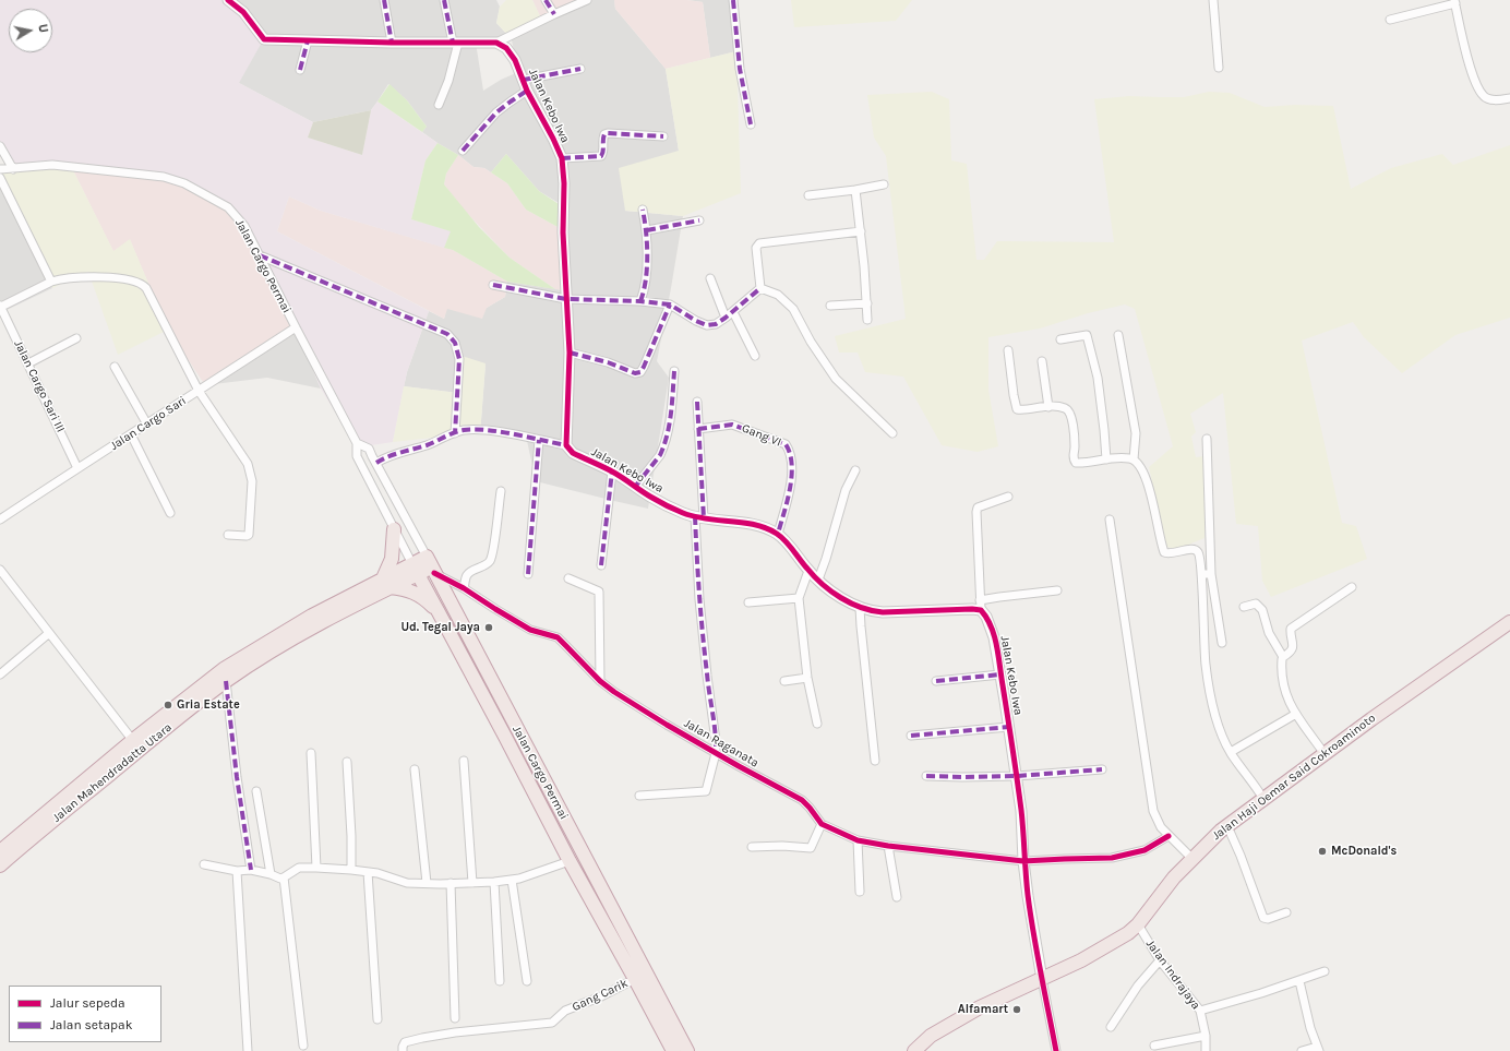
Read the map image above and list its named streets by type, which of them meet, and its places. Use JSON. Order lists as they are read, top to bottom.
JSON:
{
  "streets": {
    "highway": ["Jalan Cargo Permai", "Jalan Mahendradatta Utara", "Jalan Haji Oemar Said Cokroaminoto"],
    "street": [
      "Jalan Kebo Iwa",
      "Jalan Cargo Sari III",
      "Jalan Cargo Sari",
      "Gang VI",
      "Jalan Raganata",
      "Jalan Indrajaya",
      "Gang Carik"
    ]
  },
  "crossings": [
    ["Jalan Kebo Iwa", "Gang VI"],
    ["Jalan Kebo Iwa", "Jalan Raganata"],
    ["Jalan Kebo Iwa", "Jalan Haji Oemar Said Cokroaminoto"],
    ["Jalan Cargo Permai", "Jalan Cargo Sari"],
    ["Jalan Cargo Permai", "Jalan Raganata"],
    ["Jalan Cargo Permai", "Jalan Mahendradatta Utara"],
    ["Jalan Cargo Permai", "Gang Carik"],
    ["Jalan Cargo Sari III", "Jalan Cargo Sari"],
    ["Jalan Raganata", "Jalan Mahendradatta Utara"],
    ["Jalan Haji Oemar Said Cokroaminoto", "Jalan Indrajaya"]
  ],
  "places": [
    "Ud. Tegal Jaya",
    "Gria Estate",
    "McDonald's",
    "Alfamart"
  ],
  "legend": ["Jalur sepeda", "Jalan setapak"],
  "north": "right"
}
